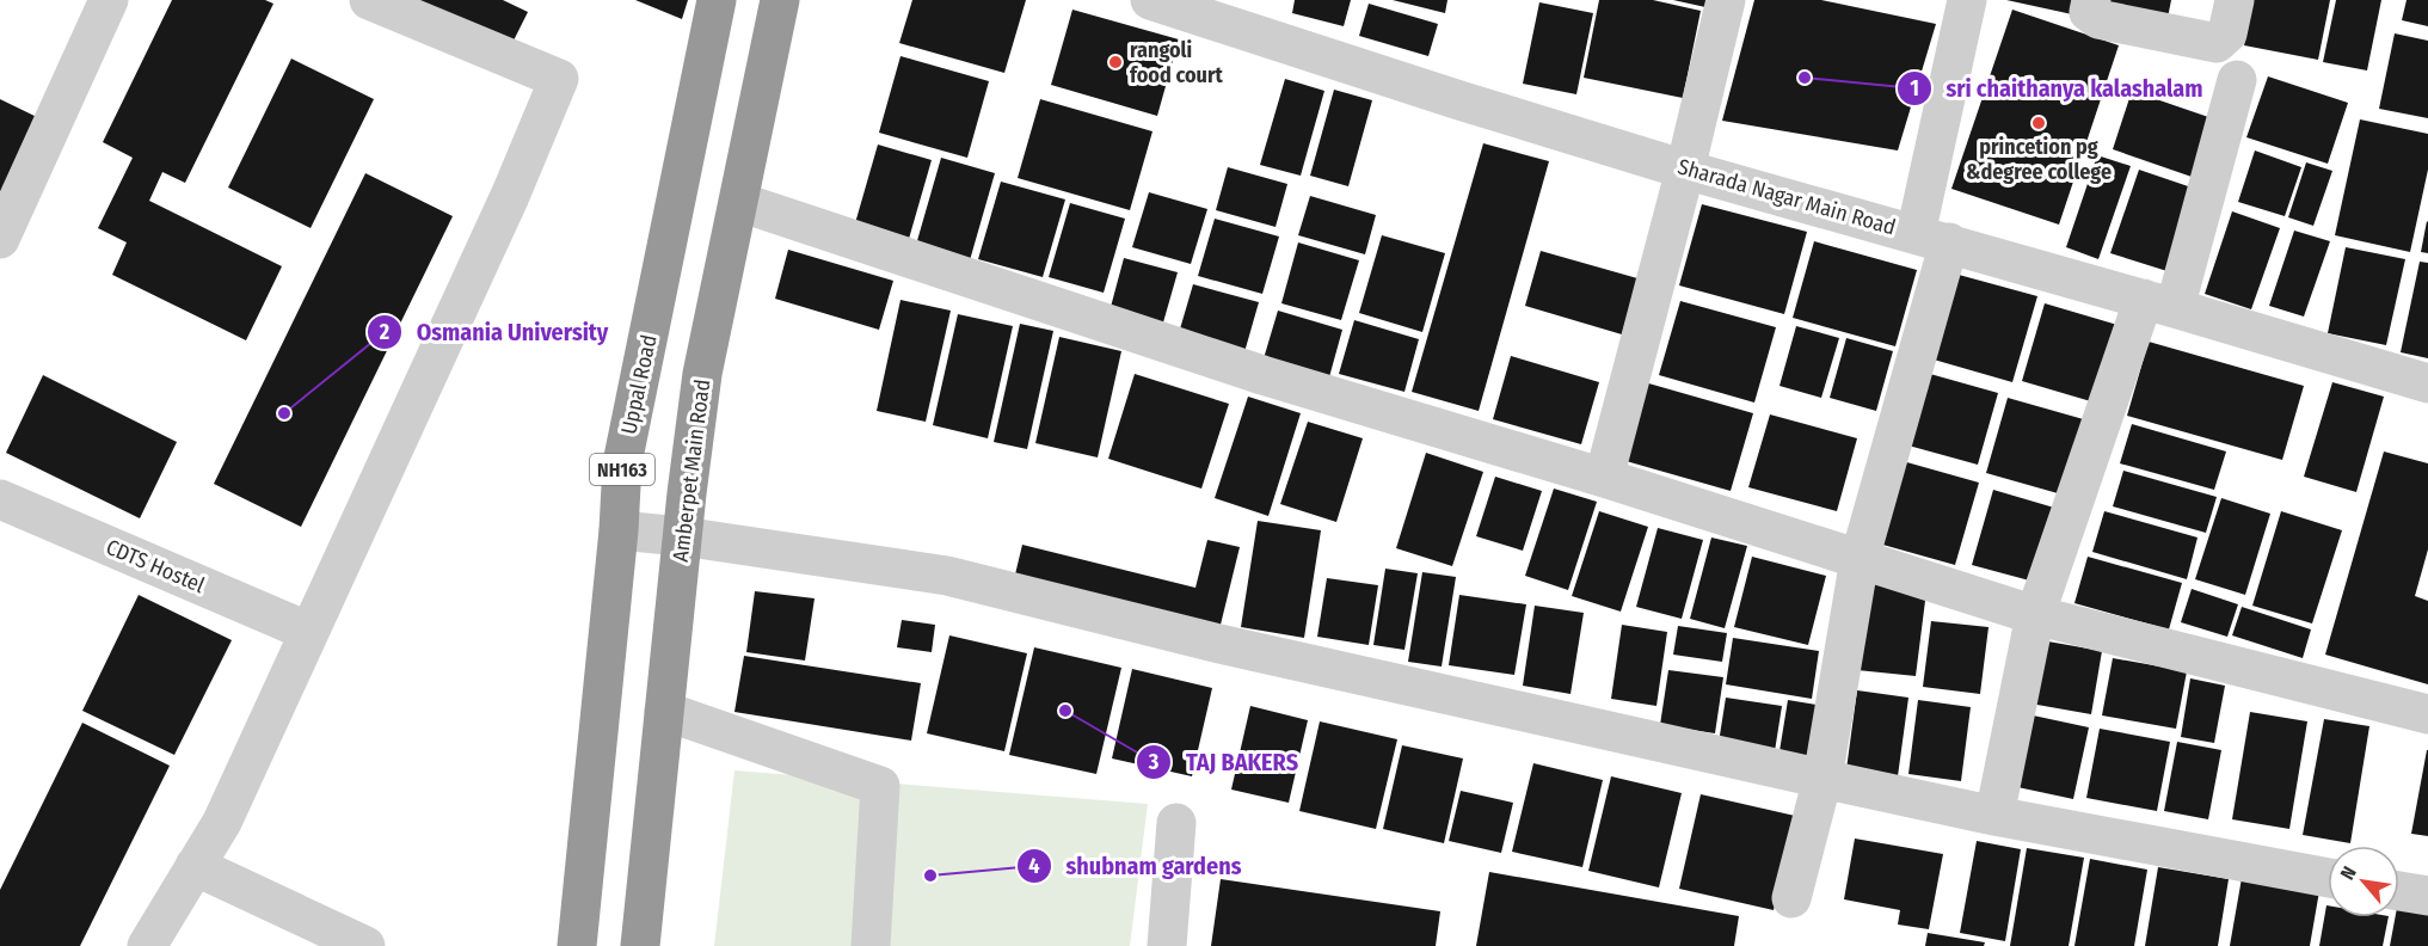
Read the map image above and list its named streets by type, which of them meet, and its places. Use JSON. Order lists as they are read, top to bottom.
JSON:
{
  "streets": {
    "highway": ["Uppal Road", "NH163", "Amberpet Main Road"],
    "street": ["Sharada Nagar Main Road", "CDTS Hostel"]
  },
  "places": [
    "rangoli food court",
    "sri chaithanya kalashalam",
    "princetion pg &degree college",
    "Osmania University",
    "TAJ BAKERS",
    "shubnam gardens"
  ],
  "north": "top left"
}
